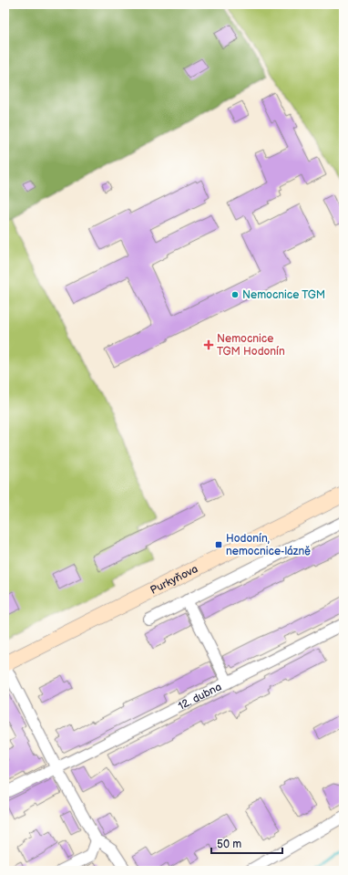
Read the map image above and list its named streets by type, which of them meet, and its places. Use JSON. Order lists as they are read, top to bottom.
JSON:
{
  "streets": {
    "street": ["Purkyňova", "12. dubna"]
  },
  "places": {
    "other": ["Nemocnice TGM"],
    "health": ["Nemocnice TGM Hodonín"],
    "transit": ["Hodonín, nemocnice-lázně"]
  },
  "scale_bar": "50 m"
}
